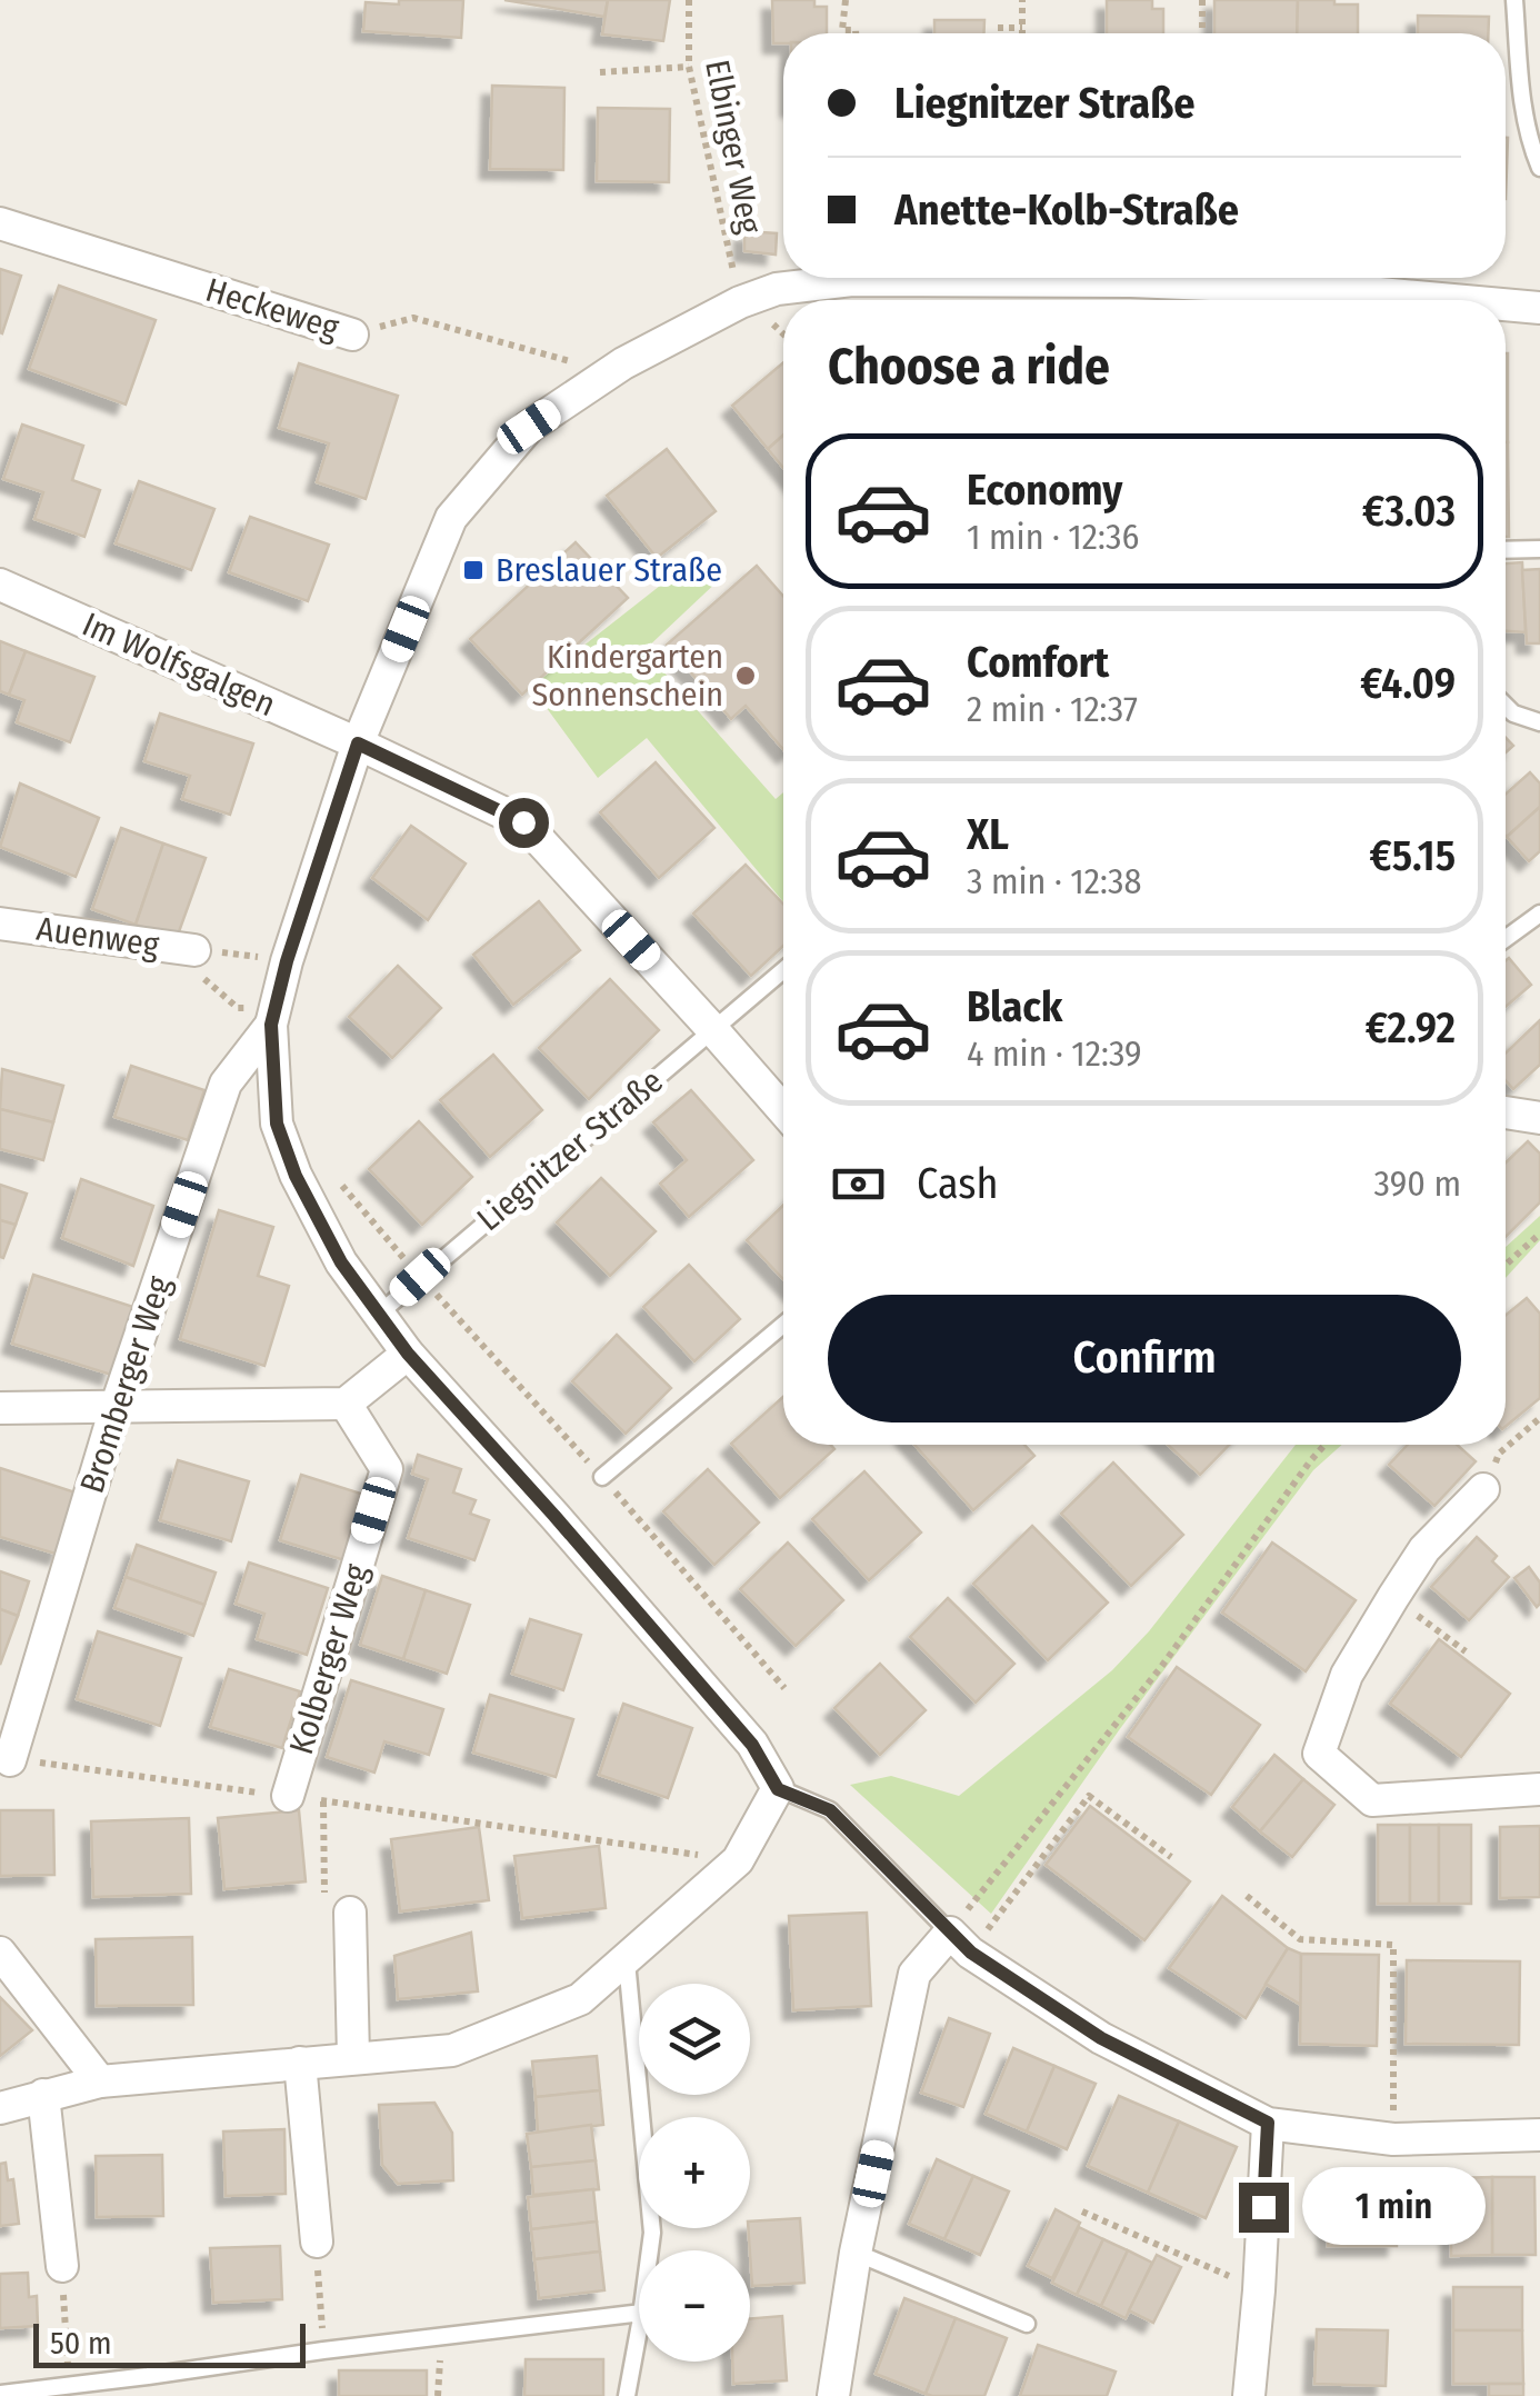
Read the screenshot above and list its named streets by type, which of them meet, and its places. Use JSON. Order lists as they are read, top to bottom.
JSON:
{
  "streets": {
    "street": [
      "Heckeweg",
      "Im Wolfsgalgen",
      "Auenweg",
      "Bromberger Weg",
      "Kolberger Weg"
    ],
    "lane": ["Liegnitzer Straße"],
    "path": ["Elbinger Weg"]
  },
  "places": {
    "transit": ["Breslauer Straße"],
    "other": ["Kindergarten Sonnenschein"]
  },
  "scale_bar": "50 m",
  "page": {
    "banner": ["Liegnitzer Straße", "Anette-Kolb-Straße"],
    "heading": "Choose a ride",
    "list": [
      {
        "name": "Economy",
        "note": "1 min · 12:36",
        "value": "€3.03"
      },
      {
        "name": "Comfort",
        "note": "2 min · 12:37",
        "value": "€4.09"
      },
      {
        "name": "XL",
        "note": "3 min · 12:38",
        "value": "€5.15"
      },
      {
        "name": "Black",
        "note": "4 min · 12:39",
        "value": "€2.92"
      }
    ],
    "pay": ["Cash", "390 m"],
    "buttons": "Confirm",
    "map_buttons": ["+", "−"],
    "bubble": "1 min",
    "scale": "50 m"
  }
}
